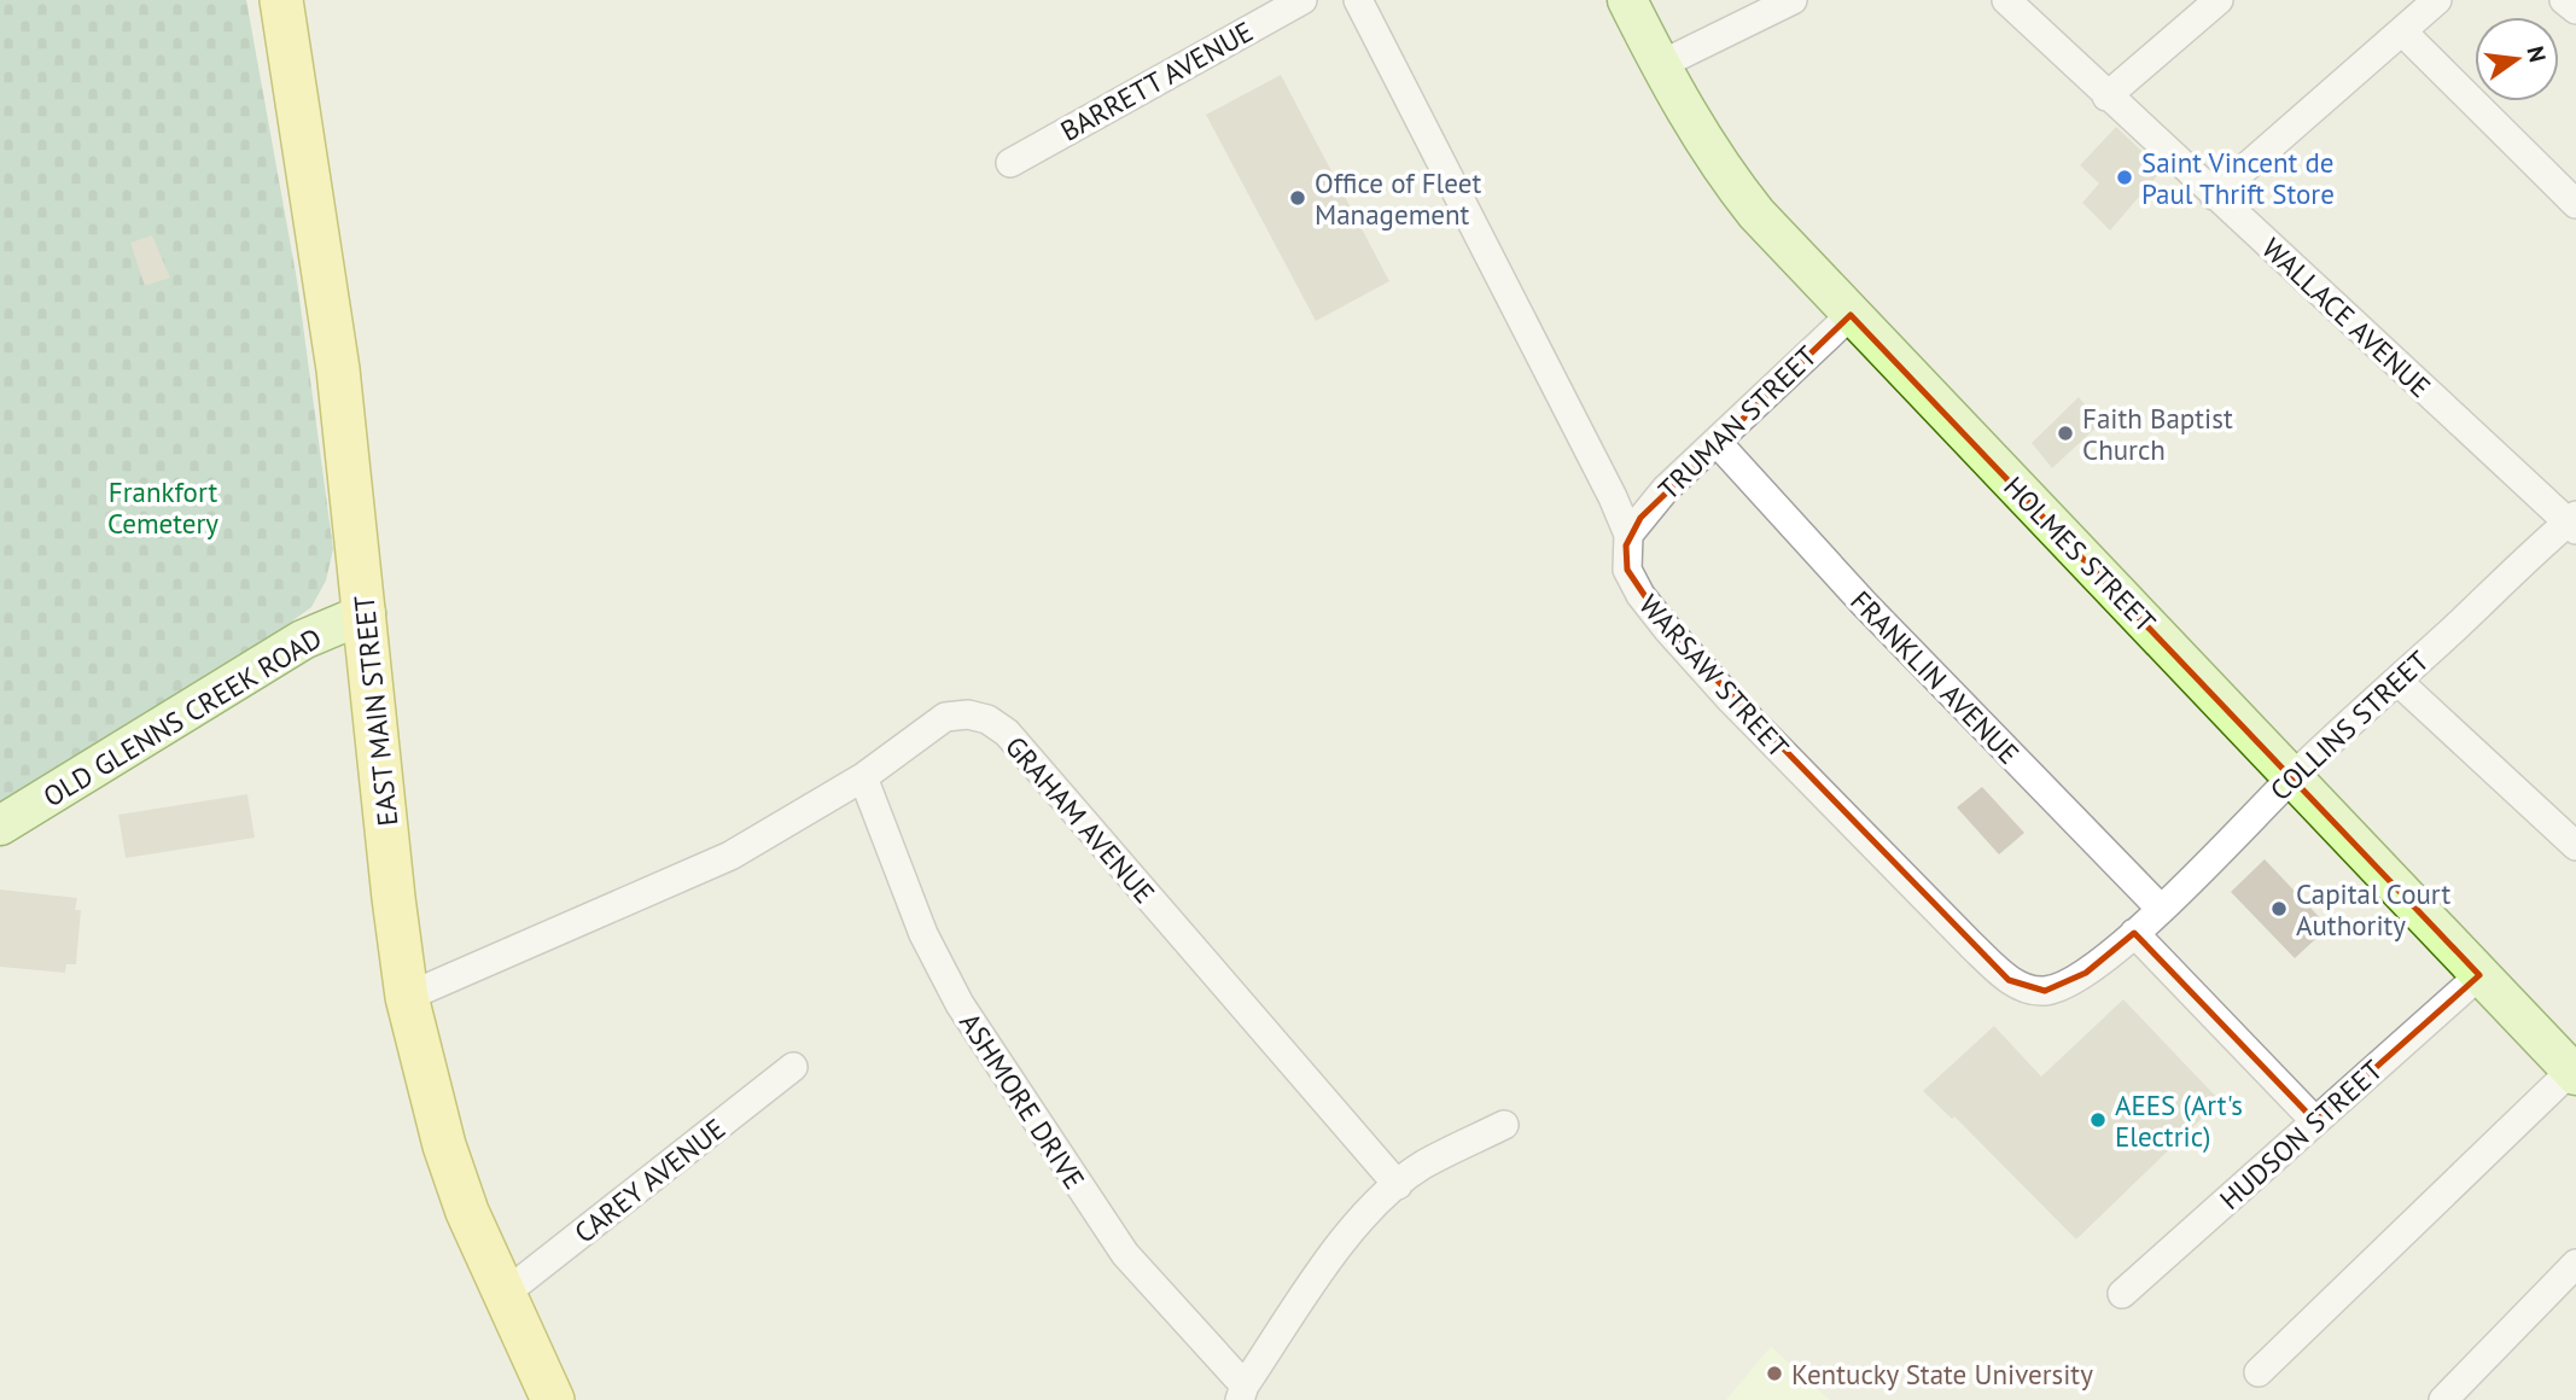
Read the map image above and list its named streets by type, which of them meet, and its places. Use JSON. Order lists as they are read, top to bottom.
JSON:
{
  "streets": {
    "main road": ["HOLMES STREET", "EAST MAIN STREET", "OLD GLENNS CREEK ROAD"],
    "street": [
      "BARRETT AVENUE",
      "WALLACE AVENUE",
      "TRUMAN STREET",
      "WARSAW STREET",
      "FRANKLIN AVENUE",
      "COLLINS STREET",
      "GRAHAM AVENUE",
      "ASHMORE DRIVE",
      "HUDSON STREET",
      "CAREY AVENUE"
    ]
  },
  "crossings": [
    ["WALLACE AVENUE", "COLLINS STREET"],
    ["TRUMAN STREET", "HOLMES STREET"],
    ["TRUMAN STREET", "WARSAW STREET"],
    ["TRUMAN STREET", "FRANKLIN AVENUE"],
    ["HOLMES STREET", "COLLINS STREET"],
    ["HOLMES STREET", "HUDSON STREET"],
    ["WARSAW STREET", "COLLINS STREET"],
    ["FRANKLIN AVENUE", "COLLINS STREET"],
    ["EAST MAIN STREET", "OLD GLENNS CREEK ROAD"],
    ["EAST MAIN STREET", "GRAHAM AVENUE"],
    ["EAST MAIN STREET", "CAREY AVENUE"],
    ["GRAHAM AVENUE", "ASHMORE DRIVE"]
  ],
  "parks": ["Frankfort Cemetery"],
  "places": [
    "Saint Vincent de Paul Thrift Store",
    "Office of Fleet Management",
    "Faith Baptist Church",
    "Capital Court Authority",
    "AEES (Art's Electric)",
    "Kentucky State University"
  ],
  "north": "right"
}
